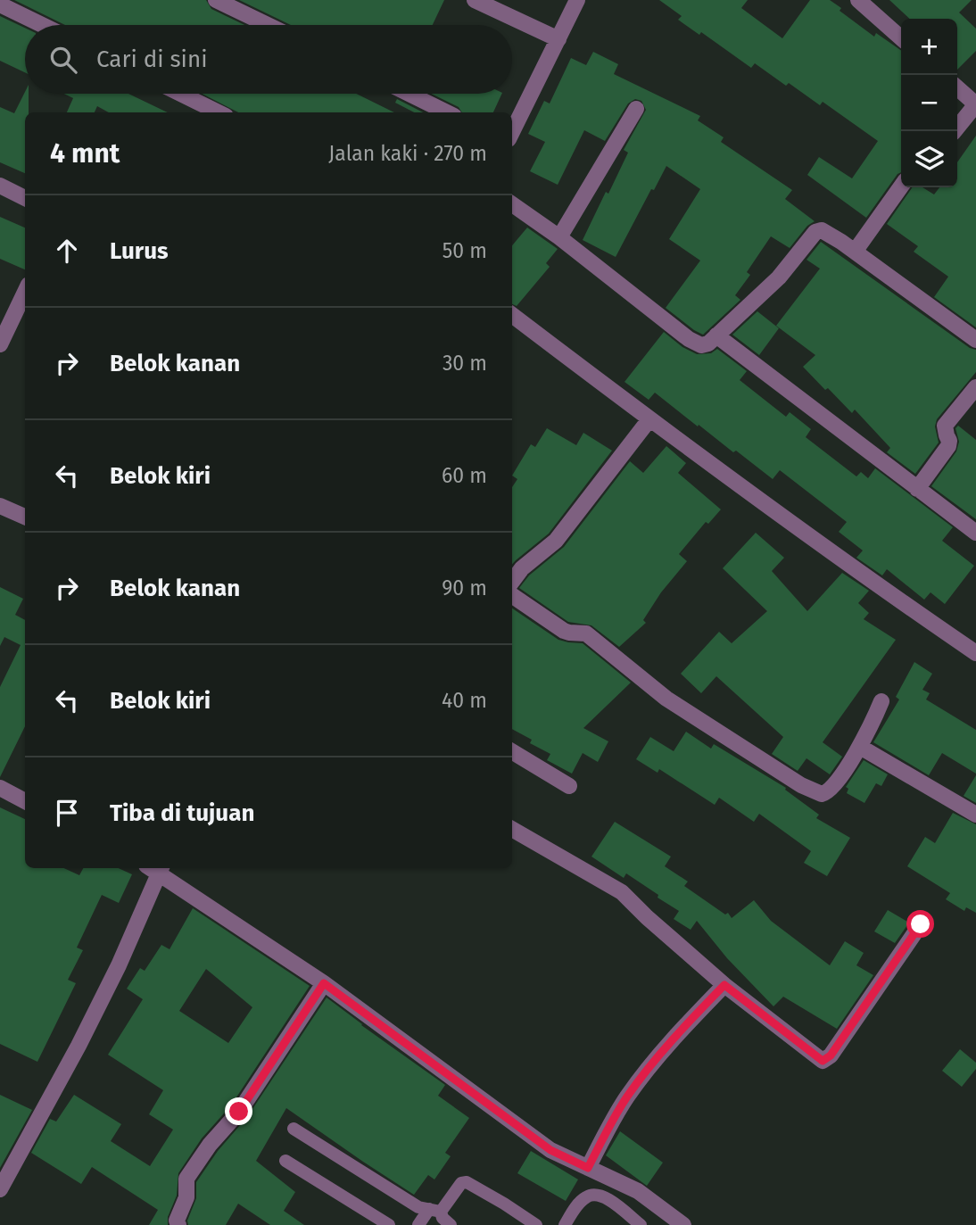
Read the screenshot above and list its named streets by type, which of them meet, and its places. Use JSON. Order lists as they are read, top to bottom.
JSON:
{
  "page": {
    "map_buttons": ["+", "−"],
    "search": "Cari di sini",
    "heading": ["4 mnt", "Jalan kaki · 270 m"],
    "list": [
      ["Lurus", "50 m"],
      ["Belok kanan", "30 m"],
      ["Belok kiri", "60 m"],
      ["Belok kanan", "90 m"],
      ["Belok kiri", "40 m"],
      "Tiba di tujuan"
    ]
  }
}
